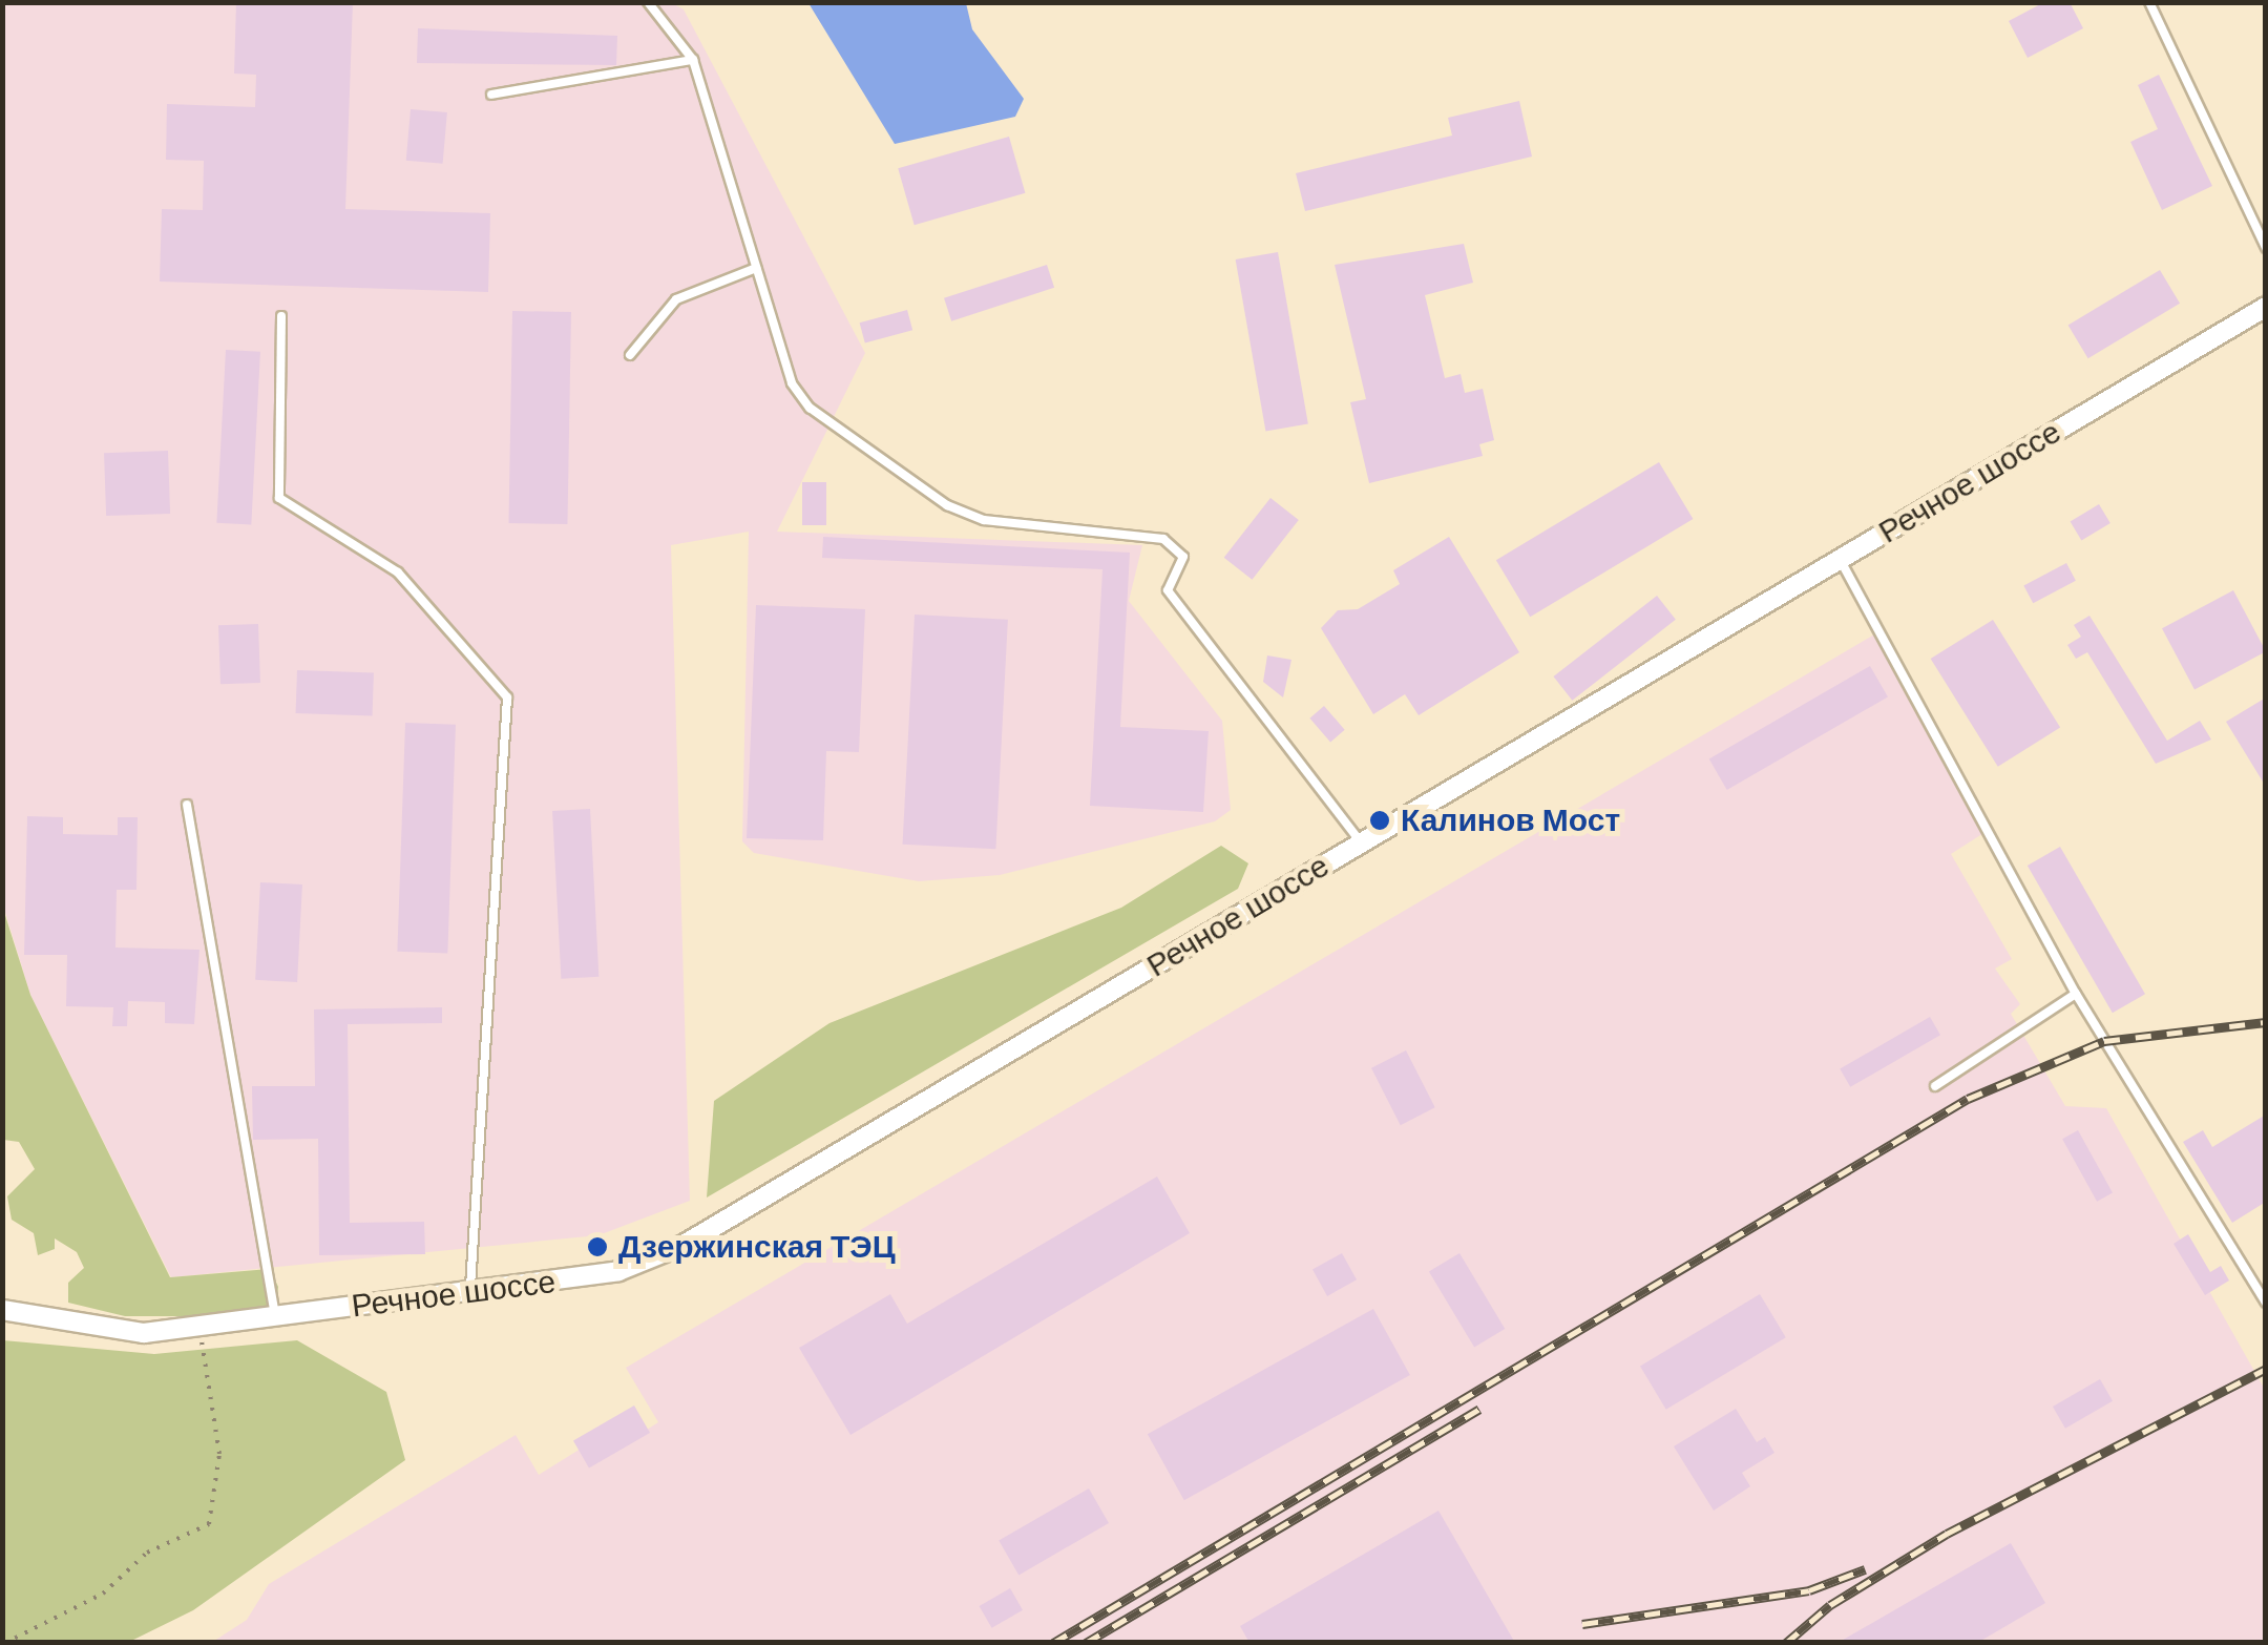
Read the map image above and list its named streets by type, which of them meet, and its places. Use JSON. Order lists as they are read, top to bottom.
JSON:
{
  "streets": {
    "street": ["Речное шоссе"]
  },
  "places": ["Калинов Мост", "Дзержинская ТЭЦ"]
}
